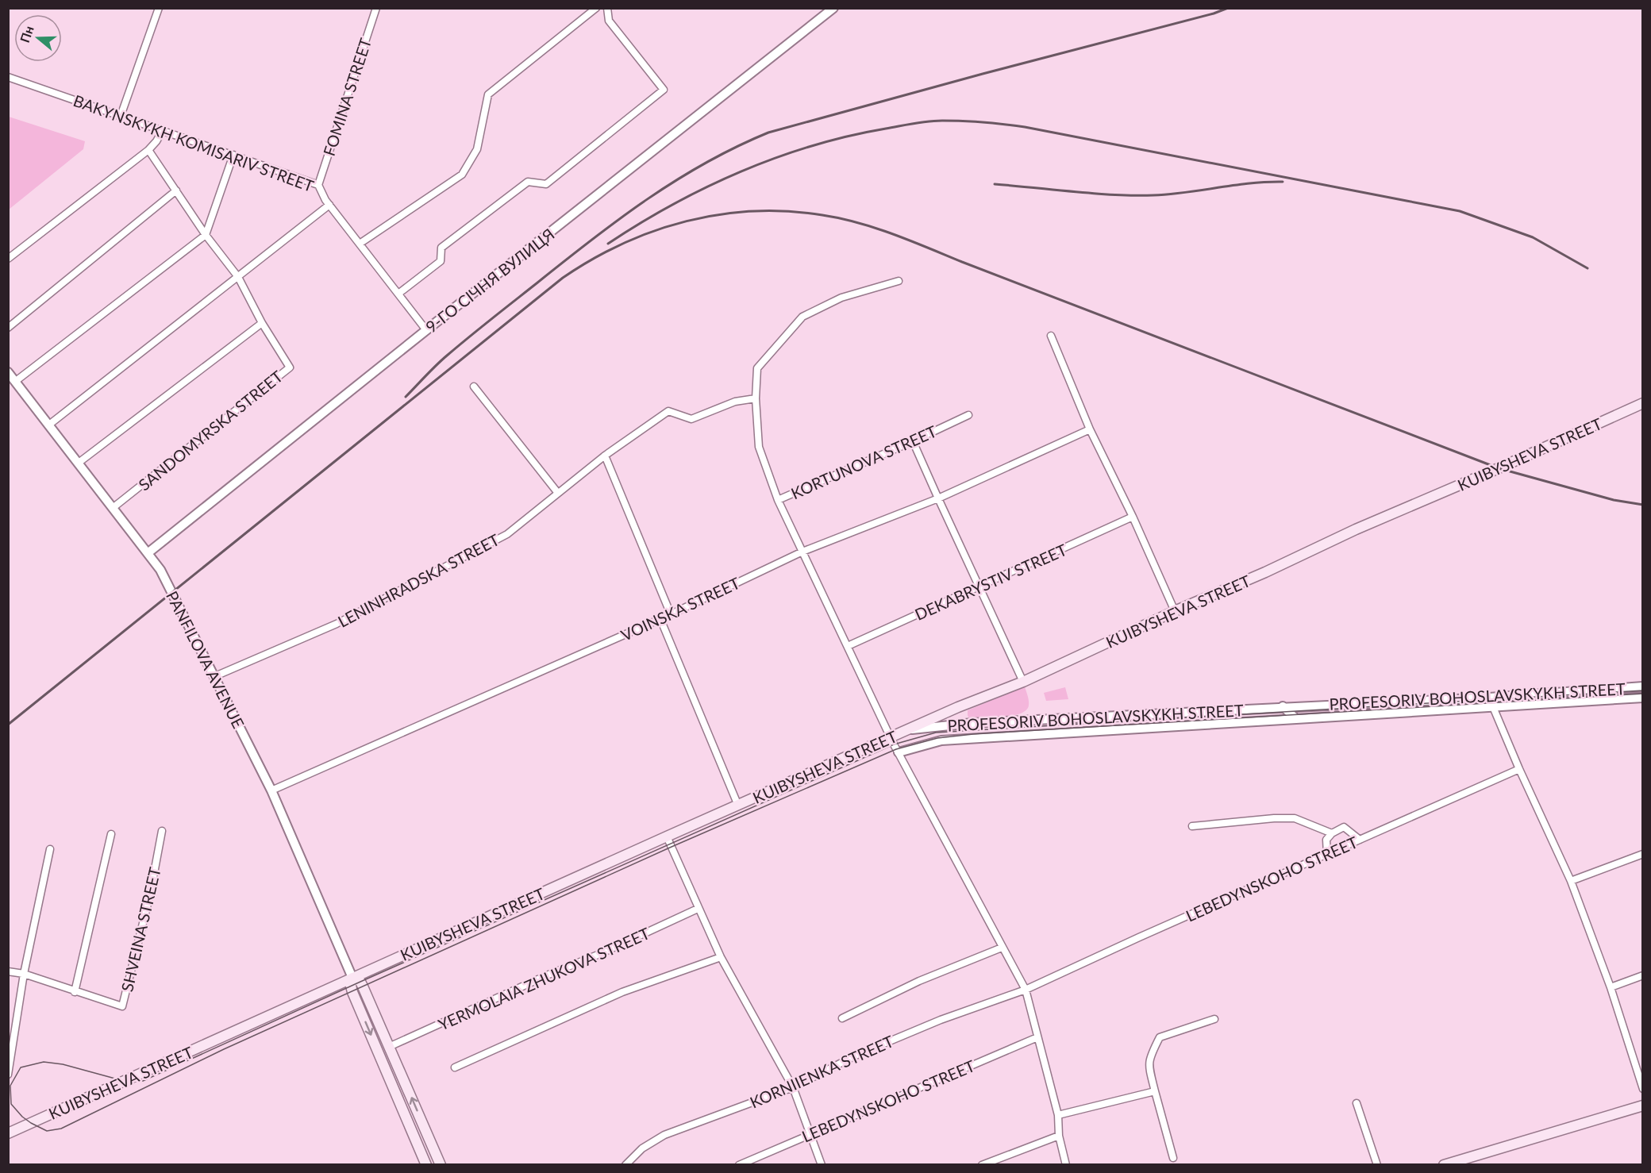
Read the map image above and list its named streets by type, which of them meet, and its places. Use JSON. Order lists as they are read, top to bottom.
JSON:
{
  "streets": {
    "main road": ["KUIBYSHEVA STREET"],
    "street": [
      "FOMINA STREET",
      "BAKYNSKYKH KOMISARIV STREET",
      "9-ГО СІЧНЯ ВУЛИЦЯ",
      "SANDOMYRSKA STREET",
      "KORTUNOVA STREET",
      "LENINHRADSKA STREET",
      "DEKABRYSTIV STREET",
      "VOINSKA STREET",
      "PANFILOVA AVENUE",
      "PROFESORIV BOHOSLAVSKYKH STREET",
      "LEBEDYNSKOHO STREET",
      "SHVEINA STREET",
      "YERMOLAIA ZHUKOVA STREET",
      "KORNIIENKA STREET"
    ]
  },
  "crossings": [
    ["FOMINA STREET", "BAKYNSKYKH KOMISARIV STREET"],
    ["BAKYNSKYKH KOMISARIV STREET", "9-ГО СІЧНЯ ВУЛИЦЯ"],
    ["9-ГО СІЧНЯ ВУЛИЦЯ", "PANFILOVA AVENUE"],
    ["SANDOMYRSKA STREET", "PANFILOVA AVENUE"],
    ["KUIBYSHEVA STREET", "PANFILOVA AVENUE"],
    ["KUIBYSHEVA STREET", "PROFESORIV BOHOSLAVSKYKH STREET"],
    ["KORTUNOVA STREET", "LENINHRADSKA STREET"],
    ["LENINHRADSKA STREET", "PANFILOVA AVENUE"],
    ["VOINSKA STREET", "PANFILOVA AVENUE"],
    ["LEBEDYNSKOHO STREET", "KORNIIENKA STREET"]
  ],
  "north": "left"
}
